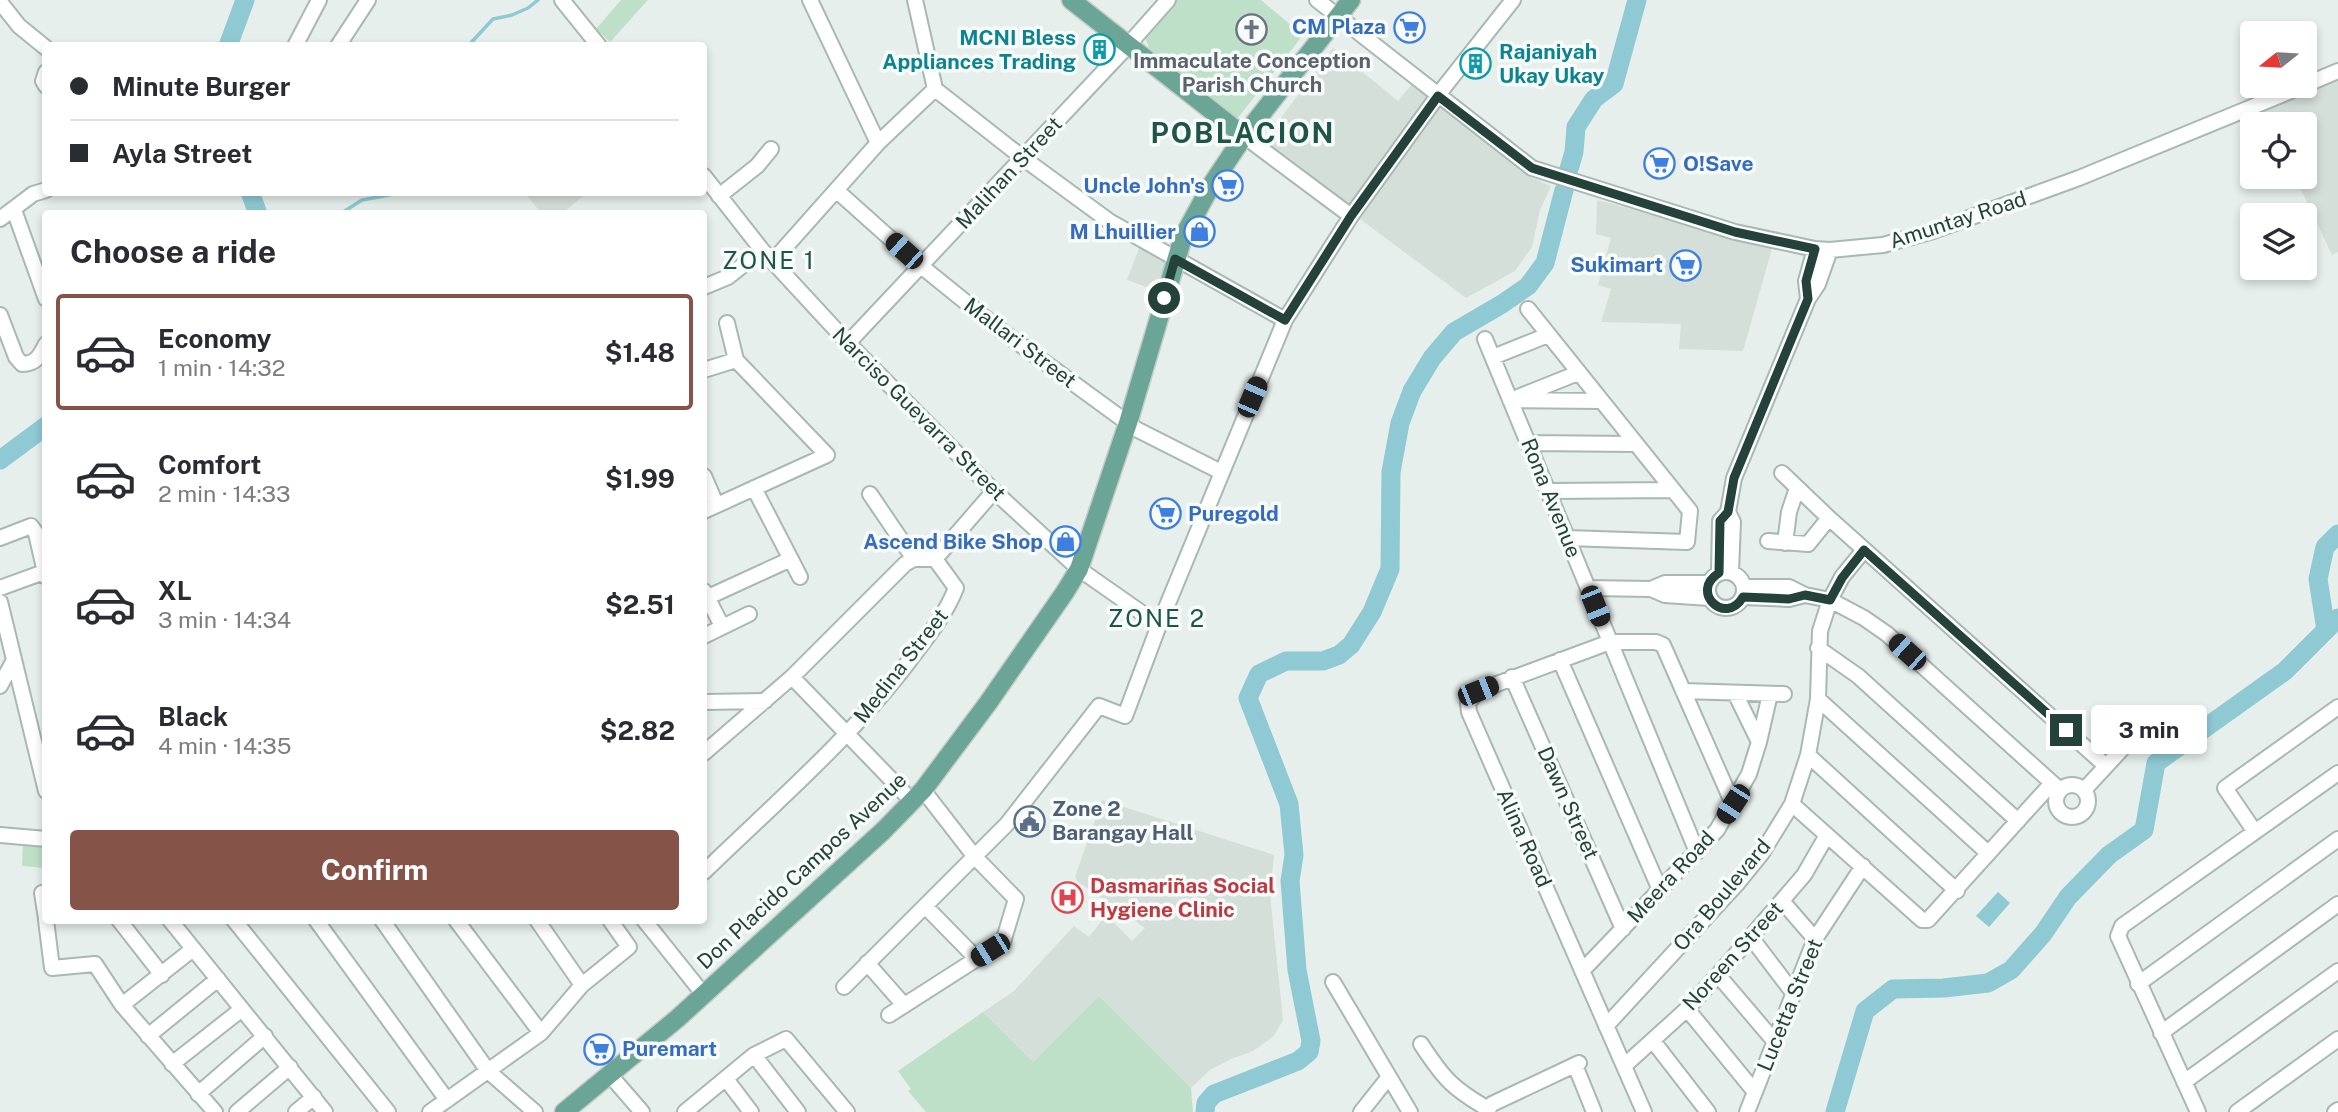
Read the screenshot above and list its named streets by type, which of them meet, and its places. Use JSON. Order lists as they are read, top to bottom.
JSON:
{
  "streets": {
    "main road": ["Don Placido Campos Avenue"],
    "street": [
      "Malihan Street",
      "Amuntay Road",
      "Mallari Street",
      "Narciso Guevarra Street",
      "Rona Avenue",
      "Medina Street",
      "Dawn Street",
      "Alina Road",
      "Meera Road",
      "Ora Boulevard",
      "Noreen Street",
      "Lucetta Street"
    ]
  },
  "crossings": [
    ["Malihan Street", "Mallari Street"],
    ["Malihan Street", "Narciso Guevarra Street"],
    ["Amuntay Road", "Don Placido Campos Avenue"],
    ["Mallari Street", "Don Placido Campos Avenue"],
    ["Narciso Guevarra Street", "Don Placido Campos Avenue"],
    ["Rona Avenue", "Meera Road"],
    ["Medina Street", "Don Placido Campos Avenue"],
    ["Dawn Street", "Alina Road"],
    ["Dawn Street", "Meera Road"],
    ["Alina Road", "Meera Road"],
    ["Alina Road", "Ora Boulevard"],
    ["Alina Road", "Noreen Street"]
  ],
  "districts": ["POBLACION", "ZONE 1", "ZONE 2"],
  "places": {
    "supermarket": [
      "CM Plaza",
      "O!Save",
      "Uncle John's",
      "Sukimart",
      "Puregold",
      "Puremart"
    ],
    "church": ["Immaculate Conception Parish Church"],
    "building": ["MCNI Bless Appliances Trading", "Rajaniyah Ukay Ukay"],
    "shop": ["M Lhuillier", "Ascend Bike Shop"],
    "public building": ["Zone 2 Barangay Hall"],
    "hospital": ["Dasmariñas Social Hygiene Clinic"]
  },
  "north": "left",
  "page": {
    "banner": ["Minute Burger", "Ayla Street"],
    "heading": "Choose a ride",
    "list": [
      {
        "name": "Economy",
        "note": "1 min · 14:32",
        "value": "$1.48"
      },
      {
        "name": "Comfort",
        "note": "2 min · 14:33",
        "value": "$1.99"
      },
      {
        "name": "XL",
        "note": "3 min · 14:34",
        "value": "$2.51"
      },
      {
        "name": "Black",
        "note": "4 min · 14:35",
        "value": "$2.82"
      }
    ],
    "bubble": "3 min",
    "buttons": "Confirm"
  }
}
